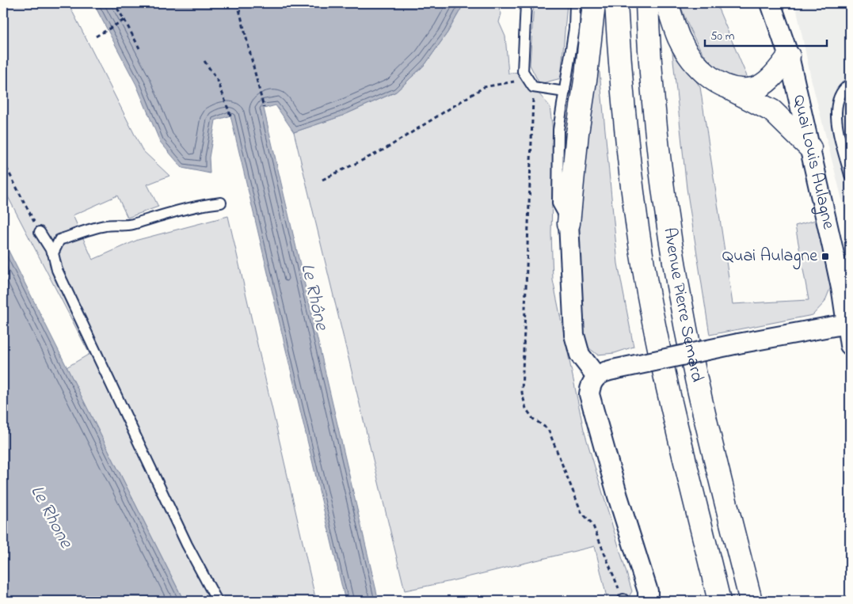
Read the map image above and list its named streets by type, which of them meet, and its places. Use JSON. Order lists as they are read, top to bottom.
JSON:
{
  "streets": {
    "highway": ["Avenue Pierre Semard"],
    "street": ["Quai Louis Aulagne"]
  },
  "water": ["Le Rhône", "Le Rhone"],
  "places": {
    "transit": ["Quai Aulagne"]
  },
  "scale_bar": "50 m"
}
